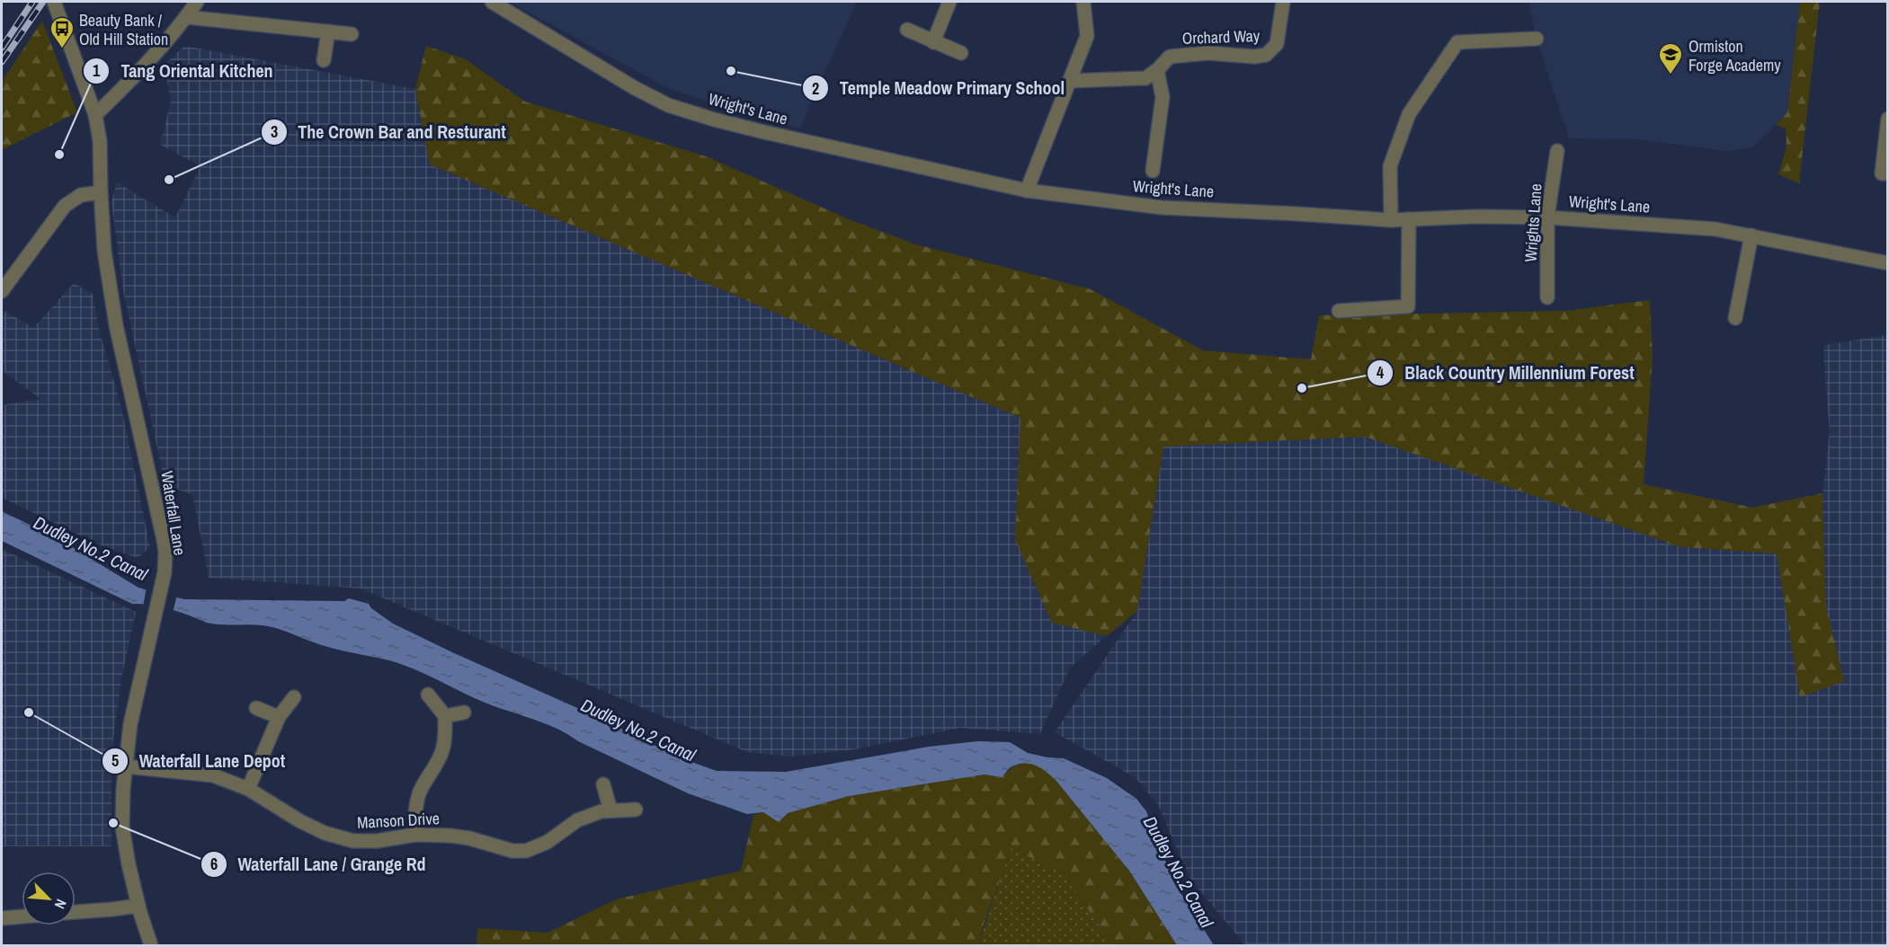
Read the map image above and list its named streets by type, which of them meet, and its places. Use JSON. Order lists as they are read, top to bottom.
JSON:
{
  "streets": {
    "street": [
      "Orchard Way",
      "Wright's Lane",
      "Wrights Lane",
      "Waterfall Lane",
      "Manson Drive"
    ]
  },
  "crossings": [
    ["Wright's Lane", "Wrights Lane"],
    ["Waterfall Lane", "Manson Drive"]
  ],
  "water": ["Dudley No.2 Canal"],
  "places": {
    "bus stop": ["Beauty Bank / Old Hill Station"],
    "other": [
      "Temple Meadow Primary School",
      "Tang Oriental Kitchen",
      "The Crown Bar and Resturant",
      "Black Country Millennium Forest",
      "Waterfall Lane Depot",
      "Waterfall Lane / Grange Rd"
    ],
    "school or university": ["Ormiston Forge Academy"]
  },
  "north": "bottom right"
}
